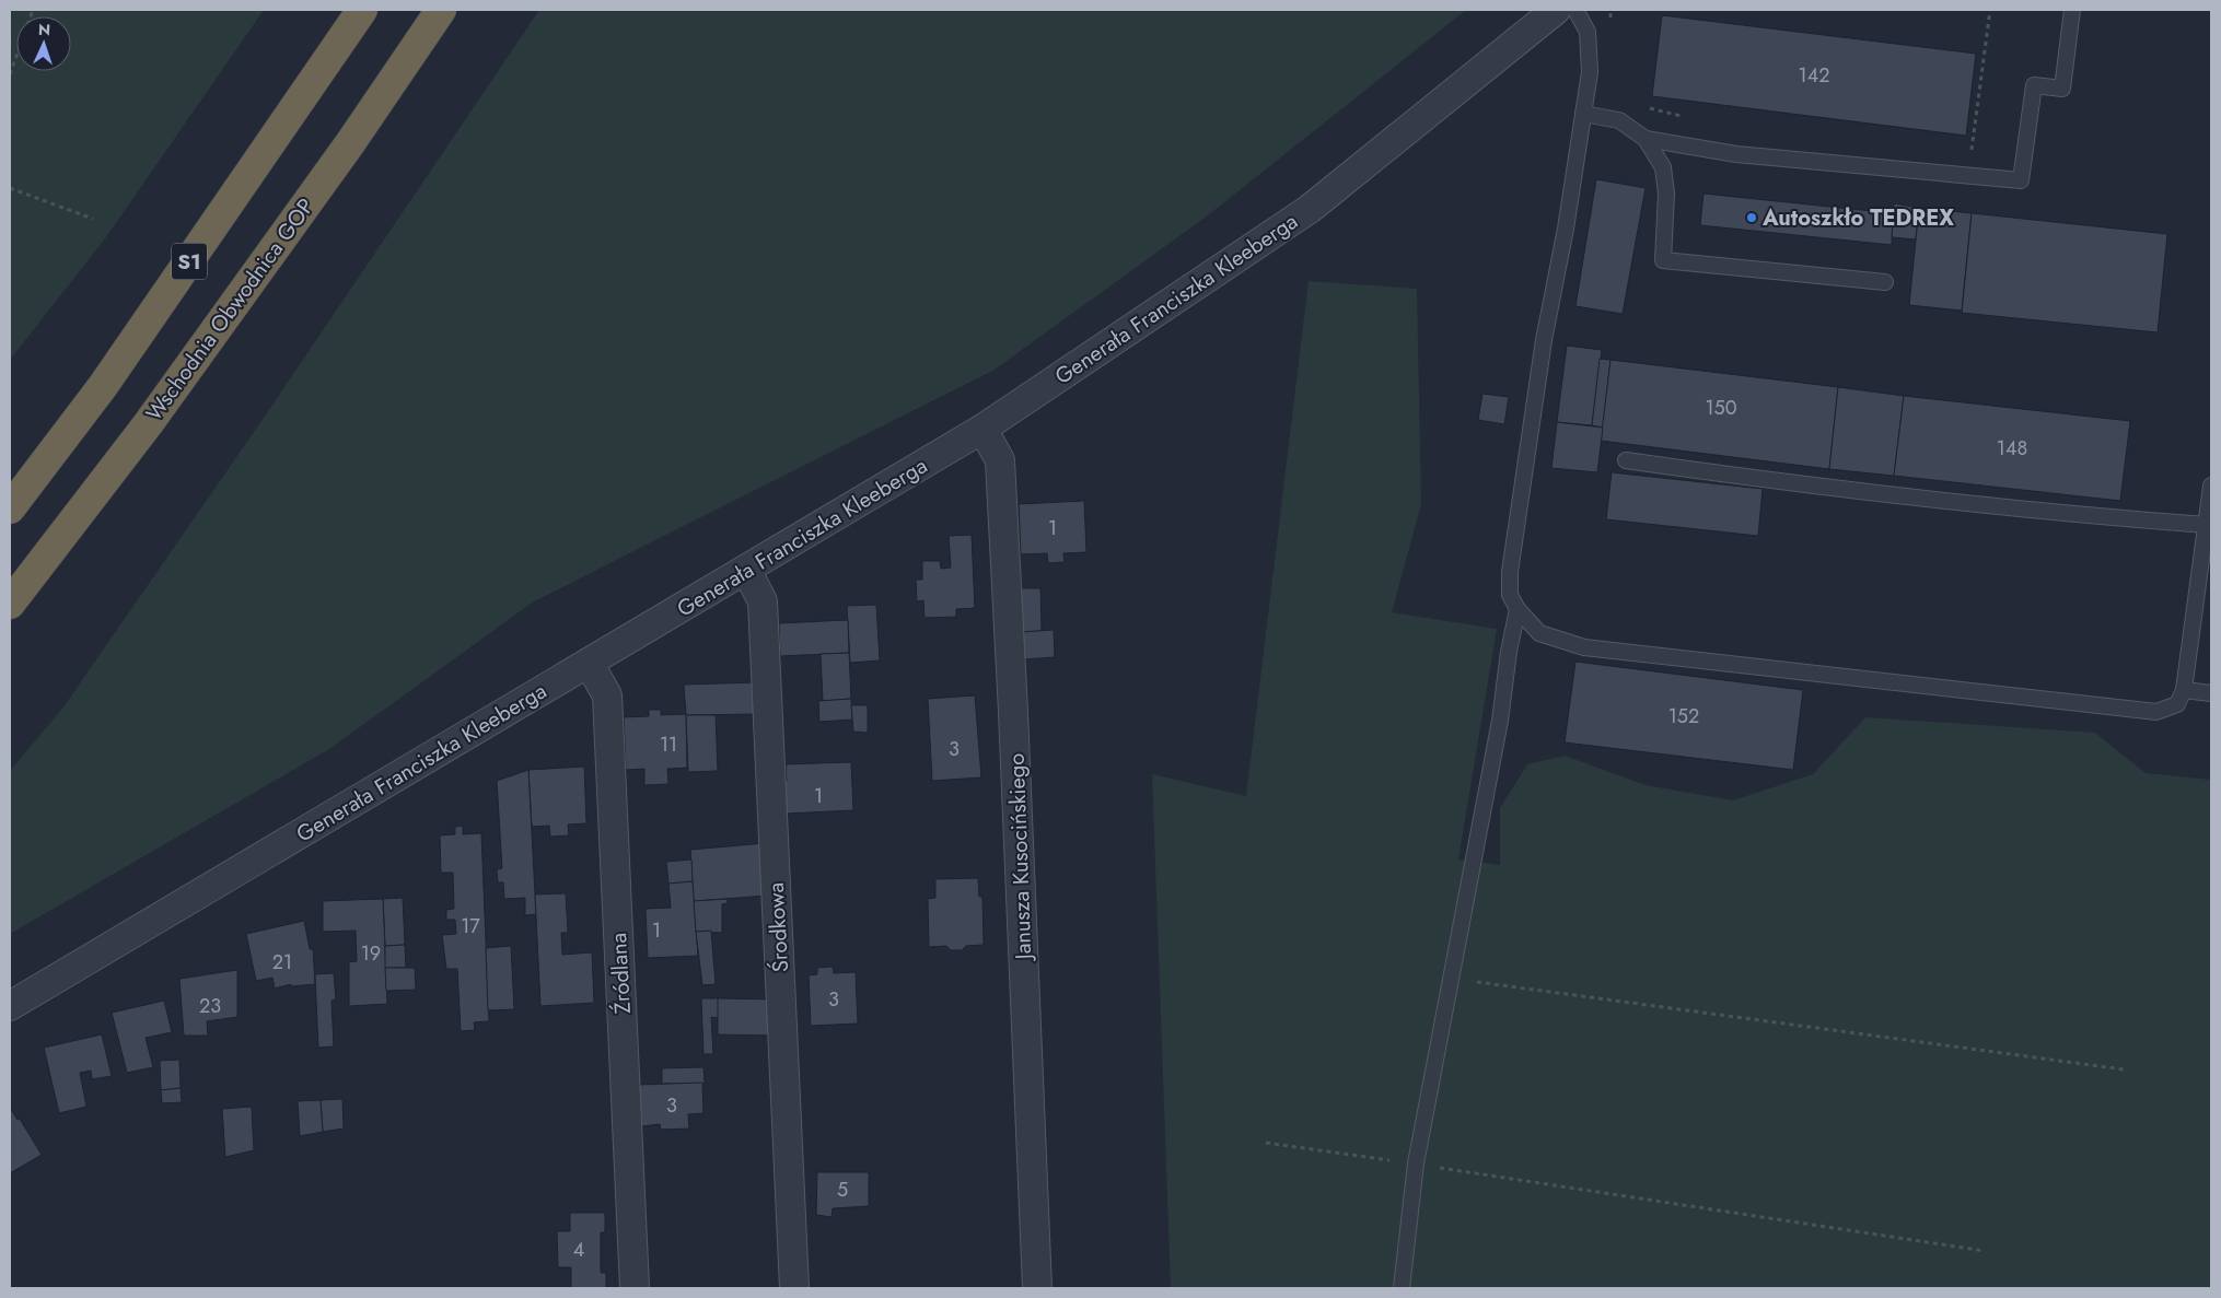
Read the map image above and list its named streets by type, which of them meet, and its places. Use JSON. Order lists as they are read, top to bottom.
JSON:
{
  "streets": {
    "highway": ["S1", "Wschodnia Obwodnica GOP"],
    "street": [
      "Generała Franciszka Kleeberga",
      "Janusza Kusocińskiego",
      "Środkowa",
      "Źródlana"
    ]
  },
  "crossings": [
    ["Generała Franciszka Kleeberga", "Janusza Kusocińskiego"],
    ["Generała Franciszka Kleeberga", "Środkowa"],
    ["Generała Franciszka Kleeberga", "Źródlana"]
  ],
  "places": ["Autoszkło TEDREX"],
  "house_numbers": [
    "142",
    "150",
    "148",
    "1",
    "152",
    "11",
    "3",
    "1",
    "17",
    "1",
    "19",
    "21",
    "3",
    "23",
    "3",
    "5",
    "4"
  ],
  "north": "top"
}
